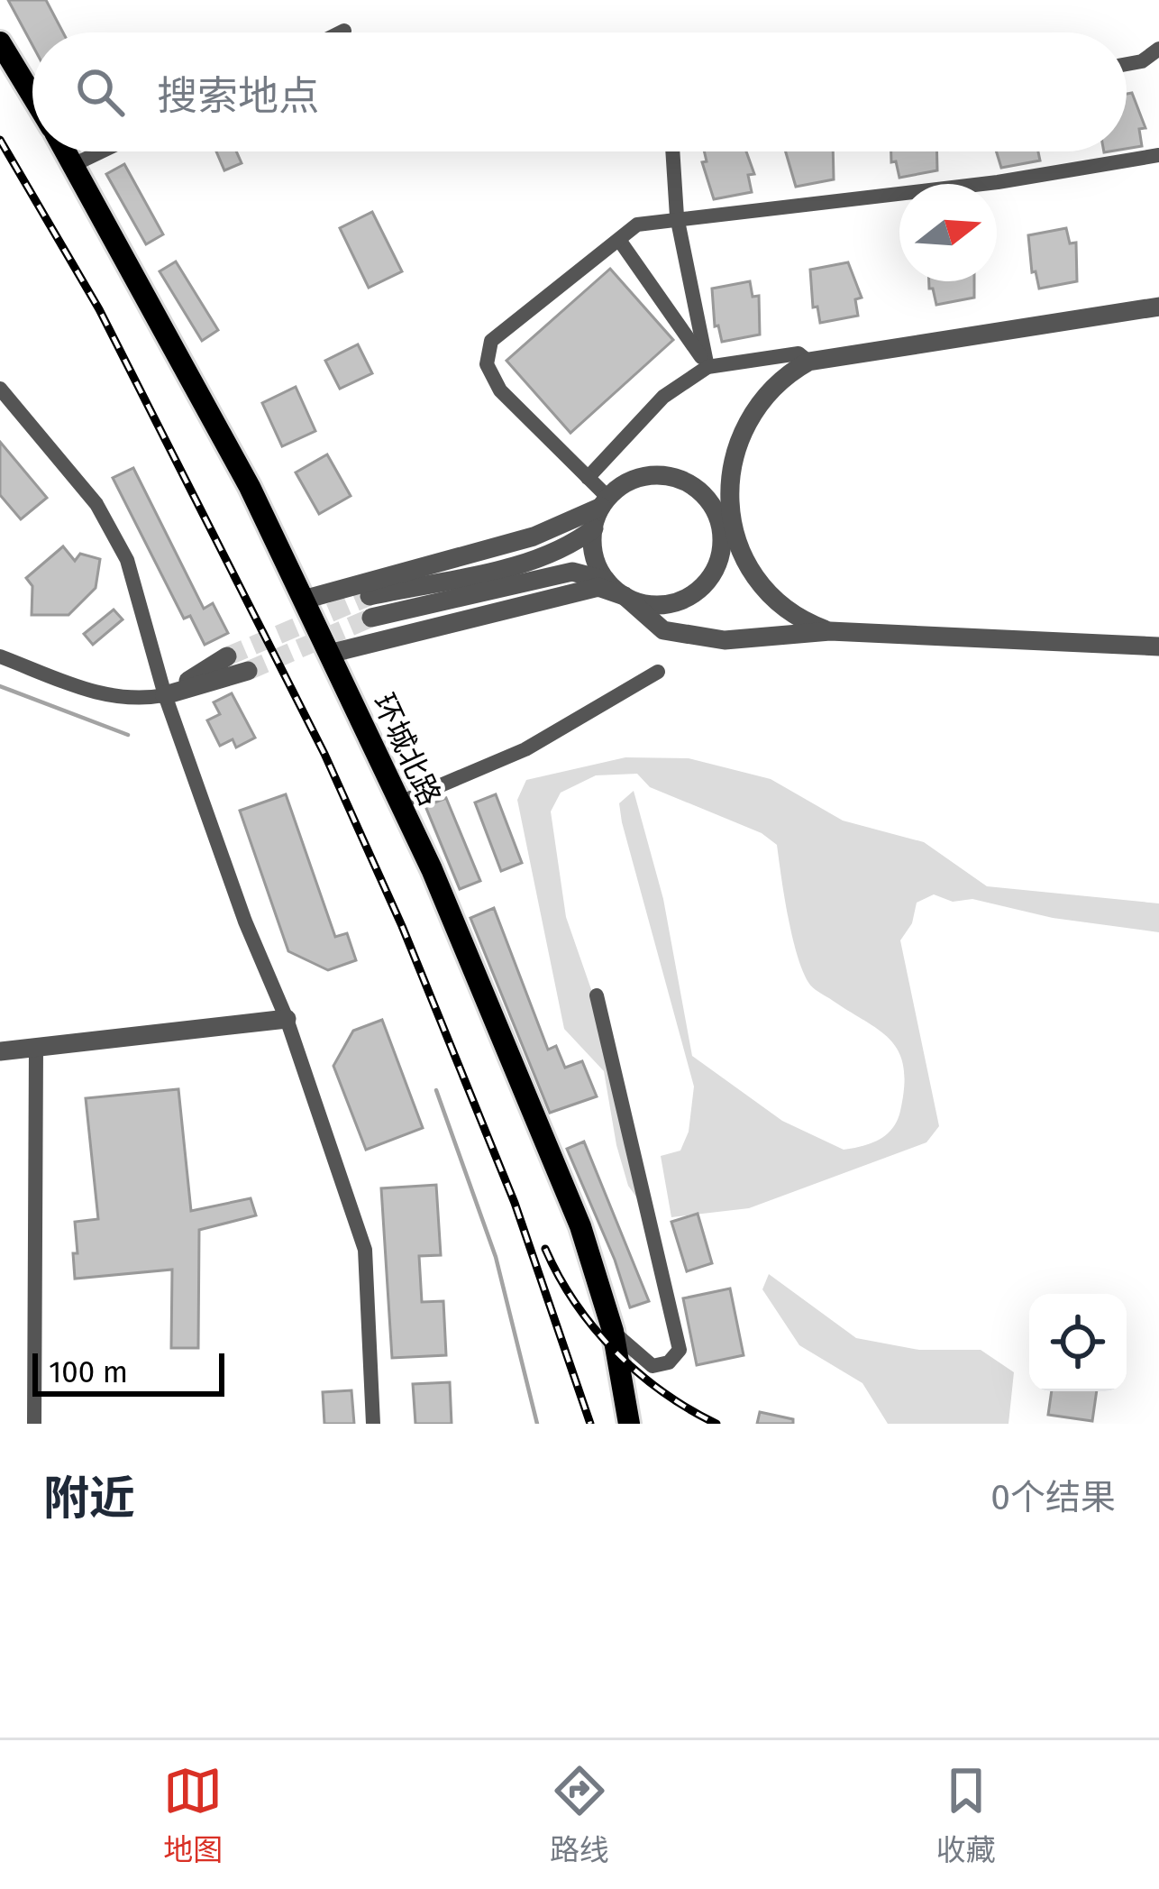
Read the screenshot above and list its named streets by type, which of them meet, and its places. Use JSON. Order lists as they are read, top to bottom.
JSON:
{
  "streets": {
    "main road": ["环城北路"]
  },
  "scale_bar": "100 m",
  "north": "right",
  "page": {
    "search": "搜索地点",
    "scale": "100 m",
    "heading": ["附近", "0个结果"],
    "nav": ["地图", "路线", "收藏"]
  }
}
